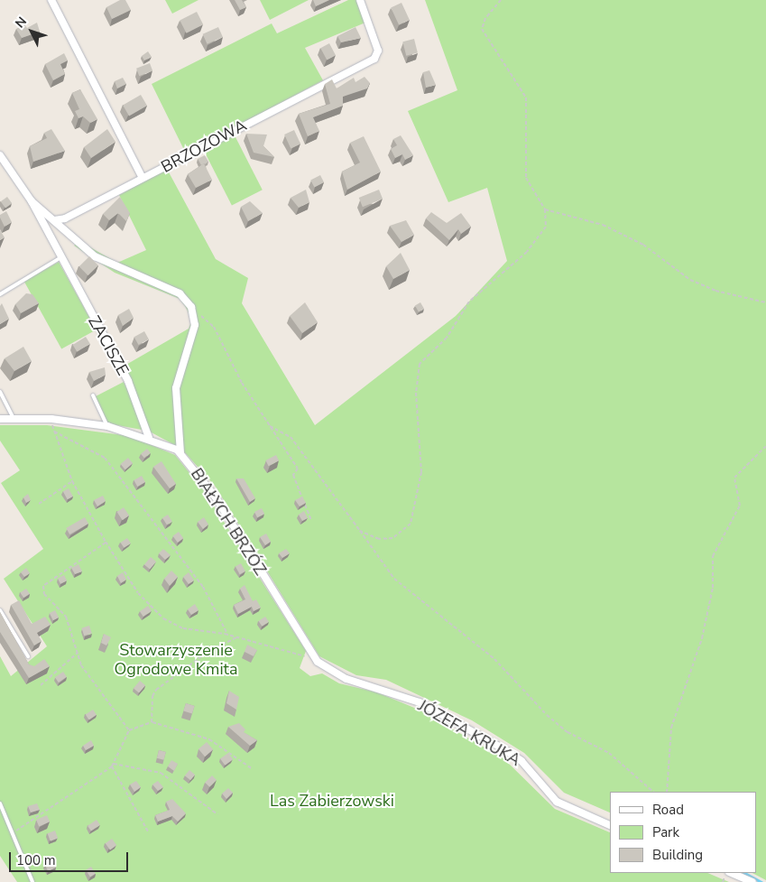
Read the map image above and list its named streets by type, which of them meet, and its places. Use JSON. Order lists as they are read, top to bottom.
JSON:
{
  "streets": {
    "street": [
      "BRZOZOWA",
      "ZACISZE",
      "BIAŁYCH BRZÓZ",
      "JÓZEFA KRUKA"
    ]
  },
  "crossings": [
    ["ZACISZE", "BIAŁYCH BRZÓZ"],
    ["BIAŁYCH BRZÓZ", "JÓZEFA KRUKA"]
  ],
  "parks": ["Stowarzyszenie Ogrodowe Kmita", "Las Zabierzowski"],
  "legend": ["Road", "Park", "Building"],
  "scale_bar": "100 m",
  "north": "top left"
}
